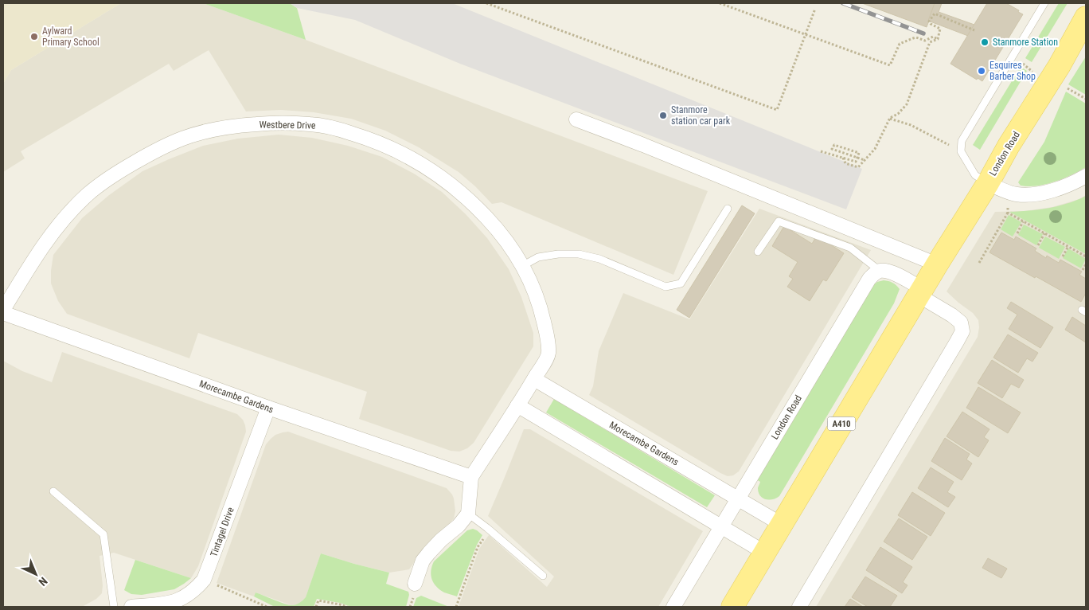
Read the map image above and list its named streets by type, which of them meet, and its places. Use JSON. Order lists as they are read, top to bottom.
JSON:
{
  "streets": {
    "main road": ["London Road", "A410"],
    "street": ["Westbere Drive", "Morecambe Gardens", "Tintagel Drive"]
  },
  "crossings": [
    ["Westbere Drive", "Morecambe Gardens"],
    ["London Road", "Morecambe Gardens"],
    ["Morecambe Gardens", "Tintagel Drive"]
  ],
  "places": [
    "Aylward Primary School",
    "Stanmore Station",
    "Esquires Barber Shop",
    "Stanmore station car park"
  ],
  "north": "bottom right"
}
